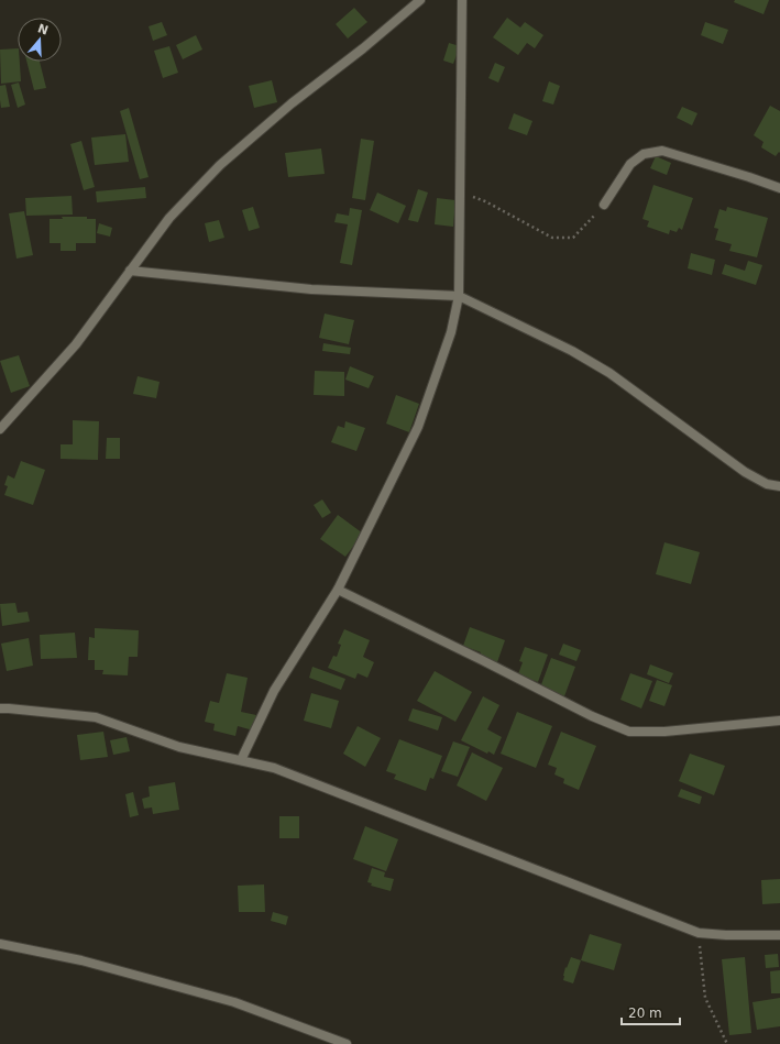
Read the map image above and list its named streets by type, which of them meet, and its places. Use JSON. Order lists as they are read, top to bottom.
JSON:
{
  "scale_bar": "20 m",
  "north": "top"
}
